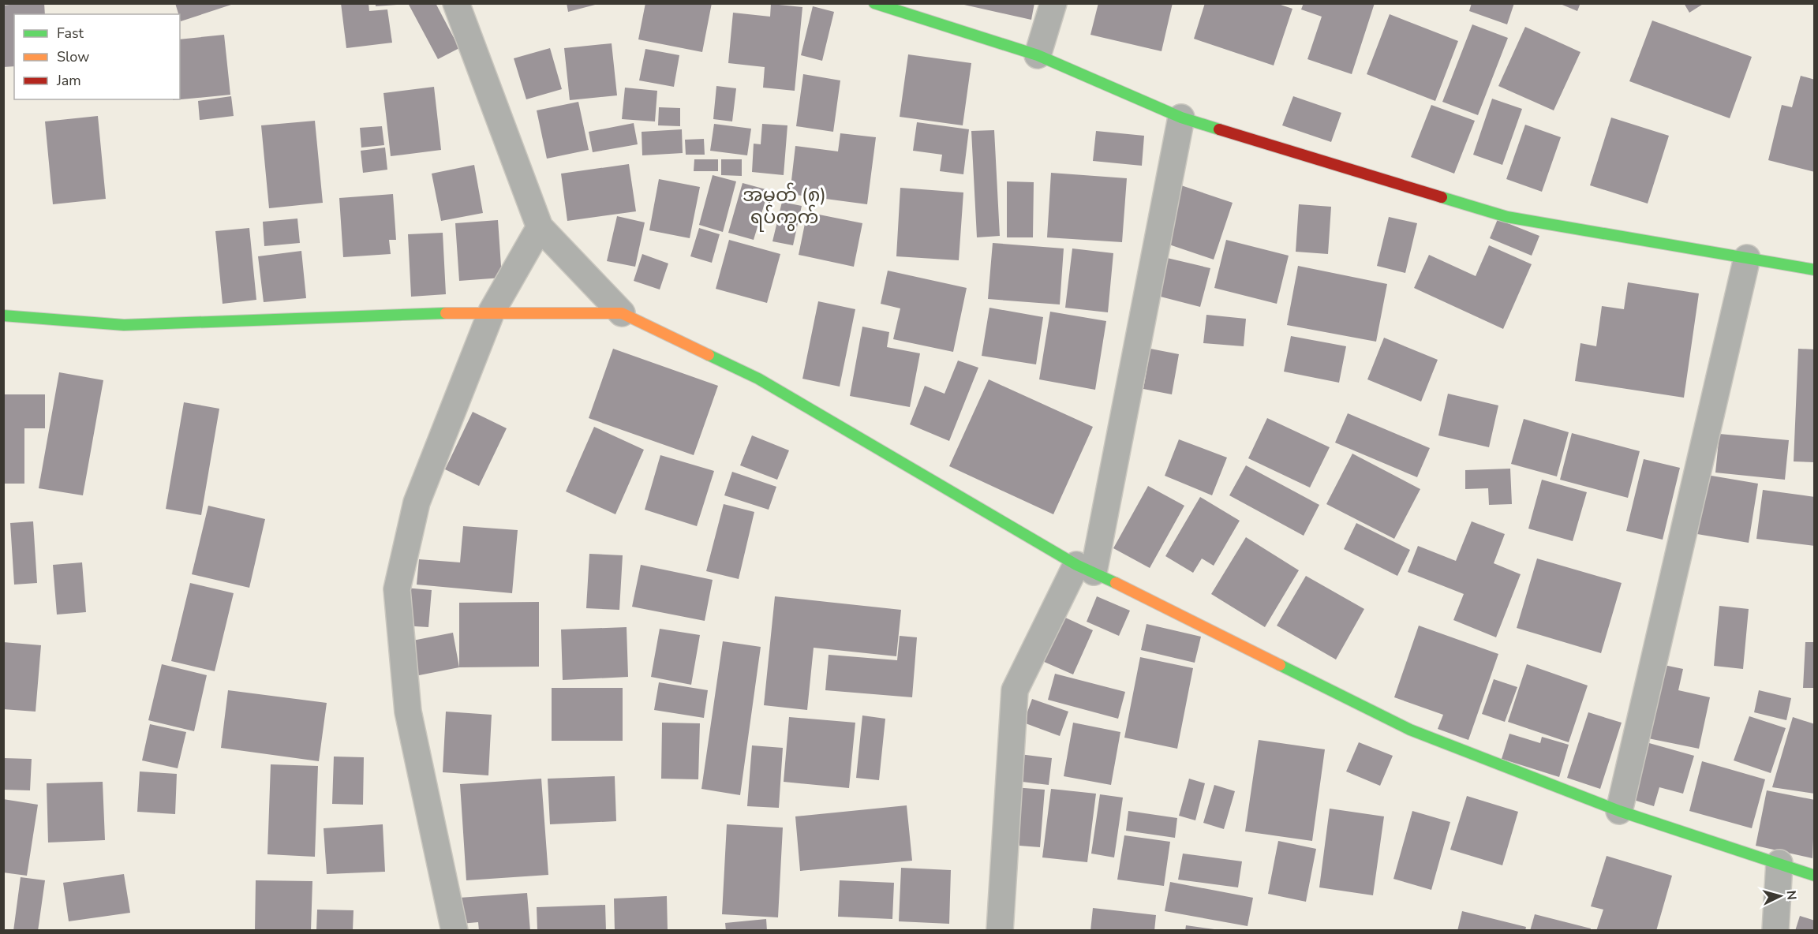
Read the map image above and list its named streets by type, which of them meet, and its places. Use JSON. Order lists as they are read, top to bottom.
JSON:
{
  "districts": ["အမှတ် (၈) ရပ်ကွက်"],
  "legend": ["Fast", "Slow", "Jam"],
  "north": "right"
}
